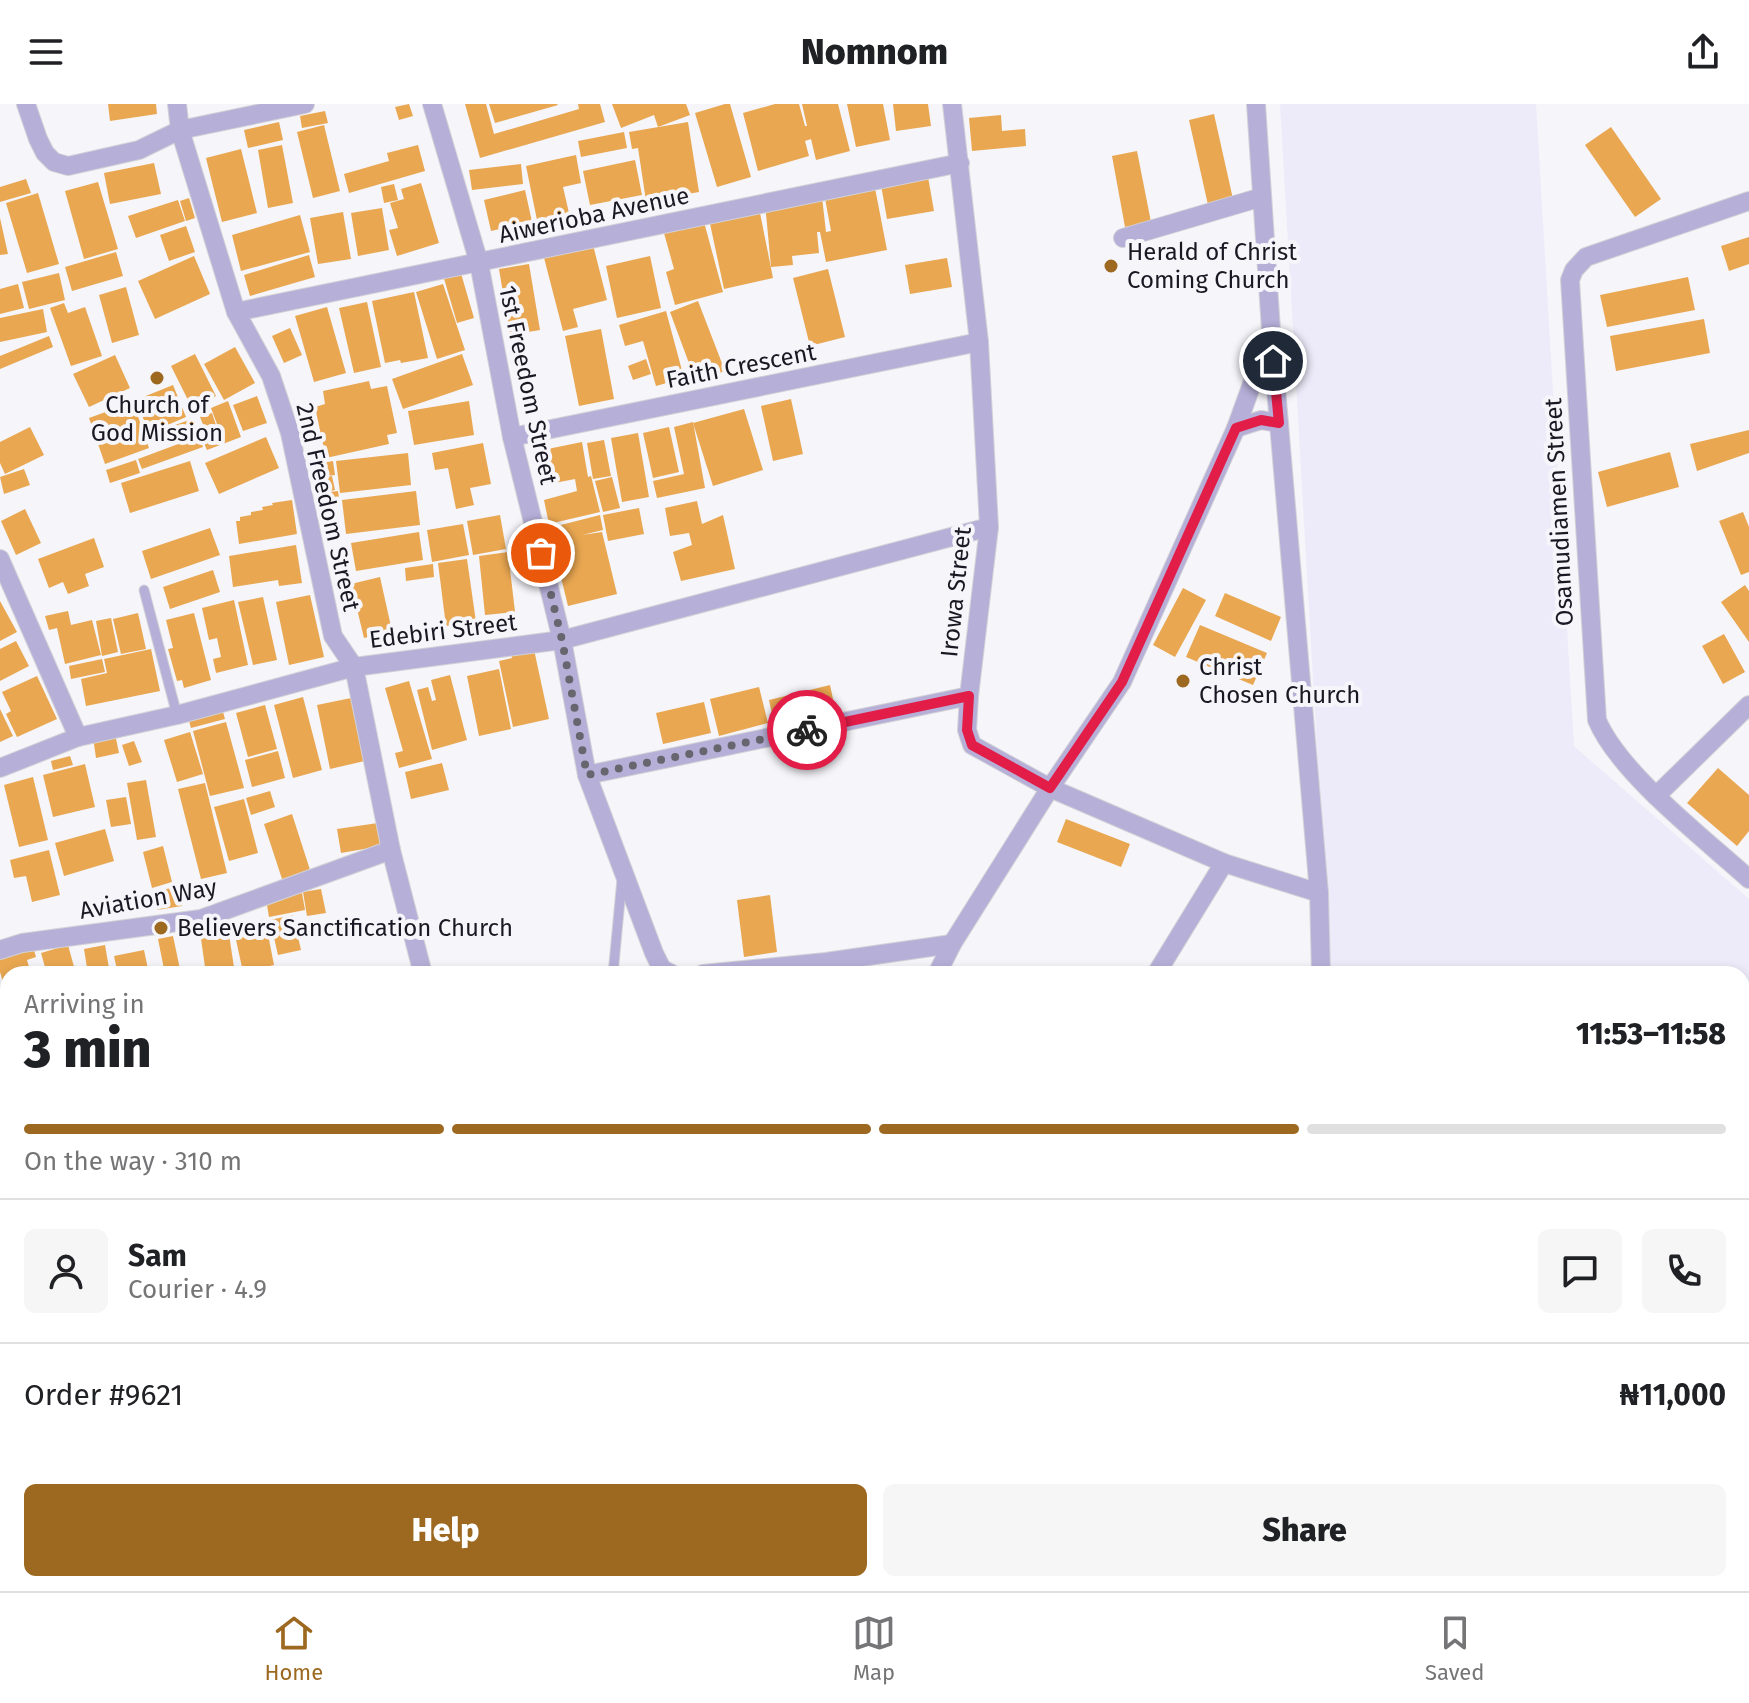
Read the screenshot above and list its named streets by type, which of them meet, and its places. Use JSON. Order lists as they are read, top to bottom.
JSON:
{
  "streets": {
    "street": [
      "Aiwerioba Avenue",
      "Faith Crescent",
      "1st Freedom Street",
      "2nd Freedom Street",
      "Osamudiamen Street",
      "Irowa Street",
      "Edebiri Street",
      "Aviation Way"
    ]
  },
  "crossings": [
    ["Aiwerioba Avenue", "1st Freedom Street"],
    ["Aiwerioba Avenue", "2nd Freedom Street"],
    ["Aiwerioba Avenue", "Irowa Street"],
    ["Faith Crescent", "1st Freedom Street"],
    ["Faith Crescent", "Irowa Street"],
    ["1st Freedom Street", "Edebiri Street"],
    ["2nd Freedom Street", "Edebiri Street"],
    ["2nd Freedom Street", "Aviation Way"],
    ["Irowa Street", "Edebiri Street"]
  ],
  "places": [
    "Herald of Christ Coming Church",
    "Church of God Mission",
    "Christ Chosen Church",
    "Believers Sanctification Church"
  ],
  "page": {
    "header": "Nomnom",
    "heading": ["3 min", "Arriving in", "11:53–11:58"],
    "panel": [
      "Sam",
      "Courier · 4.9",
      "Order #9621",
      "₦11,000"
    ],
    "bar": "On the way · 310 m",
    "buttons": ["Help", "Share"],
    "tabs": ["Home", "Map", "Saved"]
  }
}
